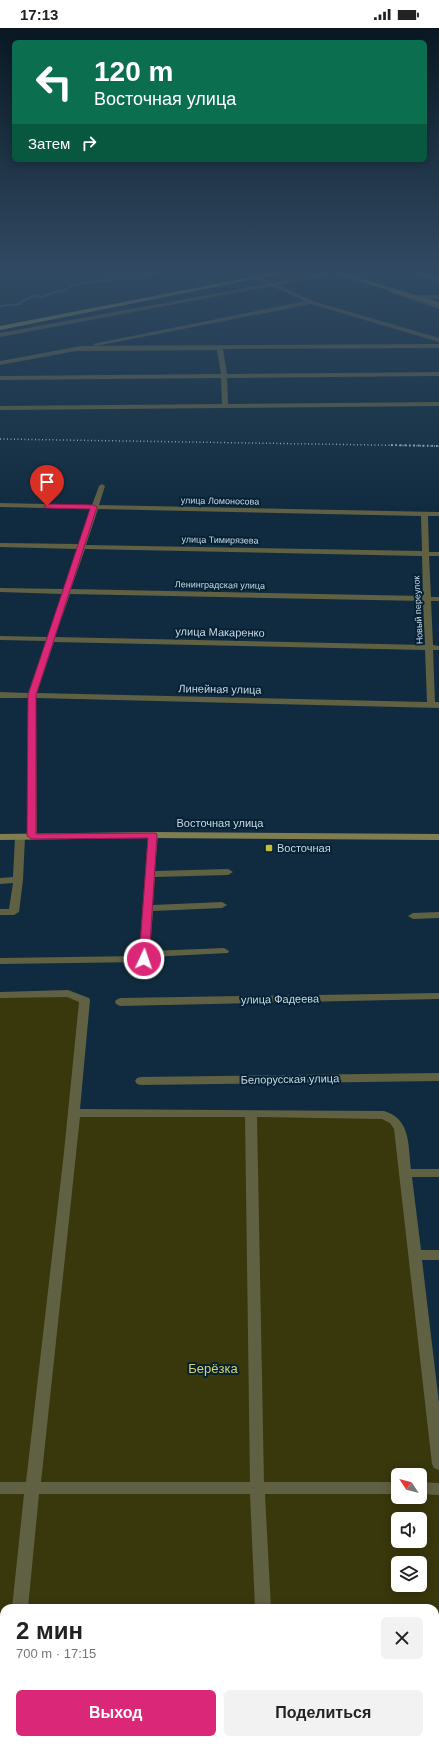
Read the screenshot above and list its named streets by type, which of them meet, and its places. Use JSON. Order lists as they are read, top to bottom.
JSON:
{
  "streets": {
    "street": [
      "улица Ломоносова",
      "улица Тимирязева",
      "Ленинградская улица",
      "Новый переулок",
      "улица Макаренко",
      "Линейная улица",
      "Восточная улица",
      "улица Фадеева",
      "Белорусская улица"
    ]
  },
  "crossings": [
    ["улица Ломоносова", "Новый переулок"],
    ["улица Тимирязева", "Новый переулок"],
    ["Ленинградская улица", "Новый переулок"],
    ["Новый переулок", "улица Макаренко"],
    ["Новый переулок", "Линейная улица"]
  ],
  "parks": ["Берёзка"],
  "places": {
    "transit": ["Восточная"]
  },
  "north": "top left",
  "page": {
    "status": "17:13",
    "turn": ["120 m", "Восточная улица"],
    "then": "Затем",
    "heading": ["2 мин", "700 m · 17:15"],
    "buttons": ["Выход", "Поделиться"]
  }
}
